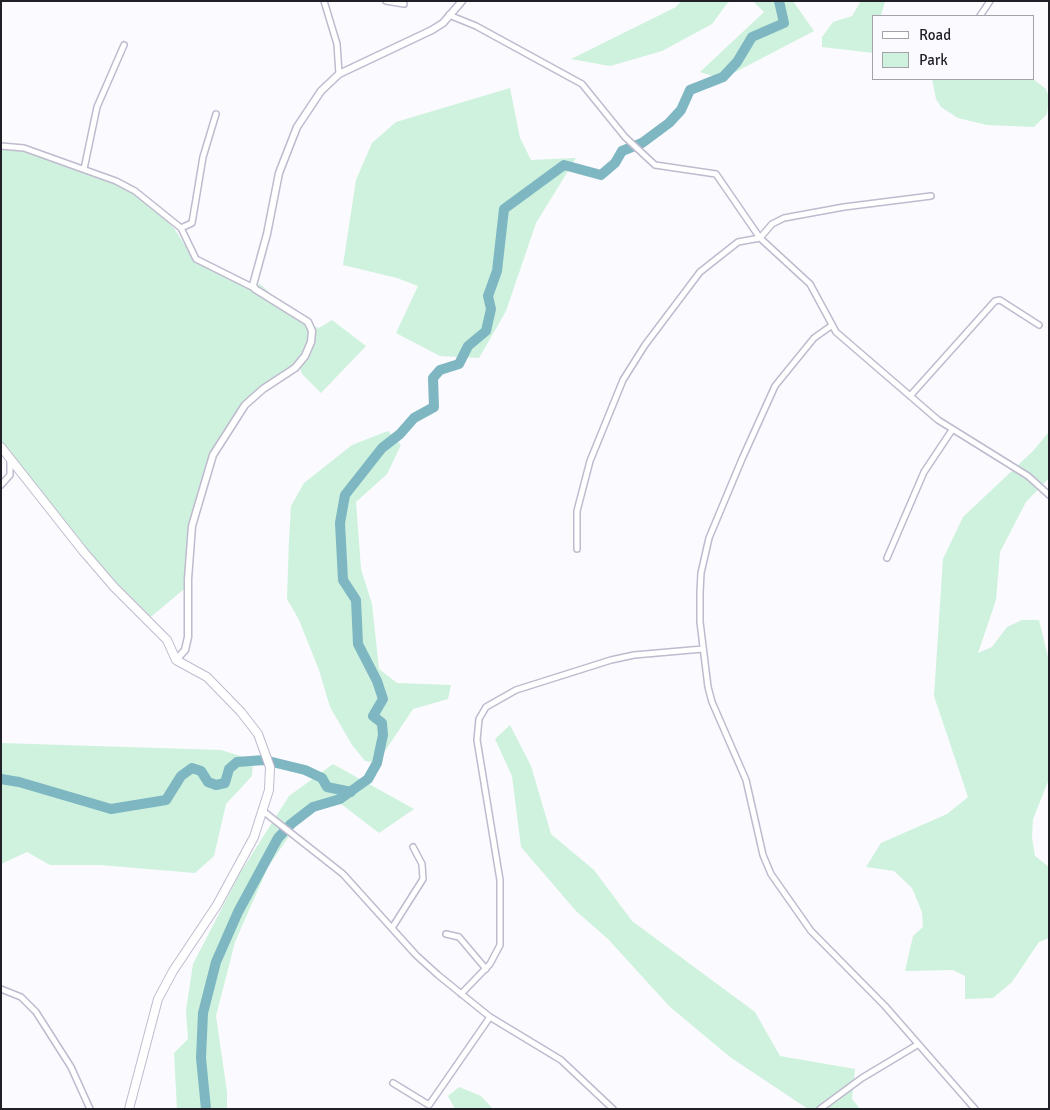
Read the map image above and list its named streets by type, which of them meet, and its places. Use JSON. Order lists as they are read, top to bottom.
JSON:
{
  "legend": ["Road", "Park"]
}
